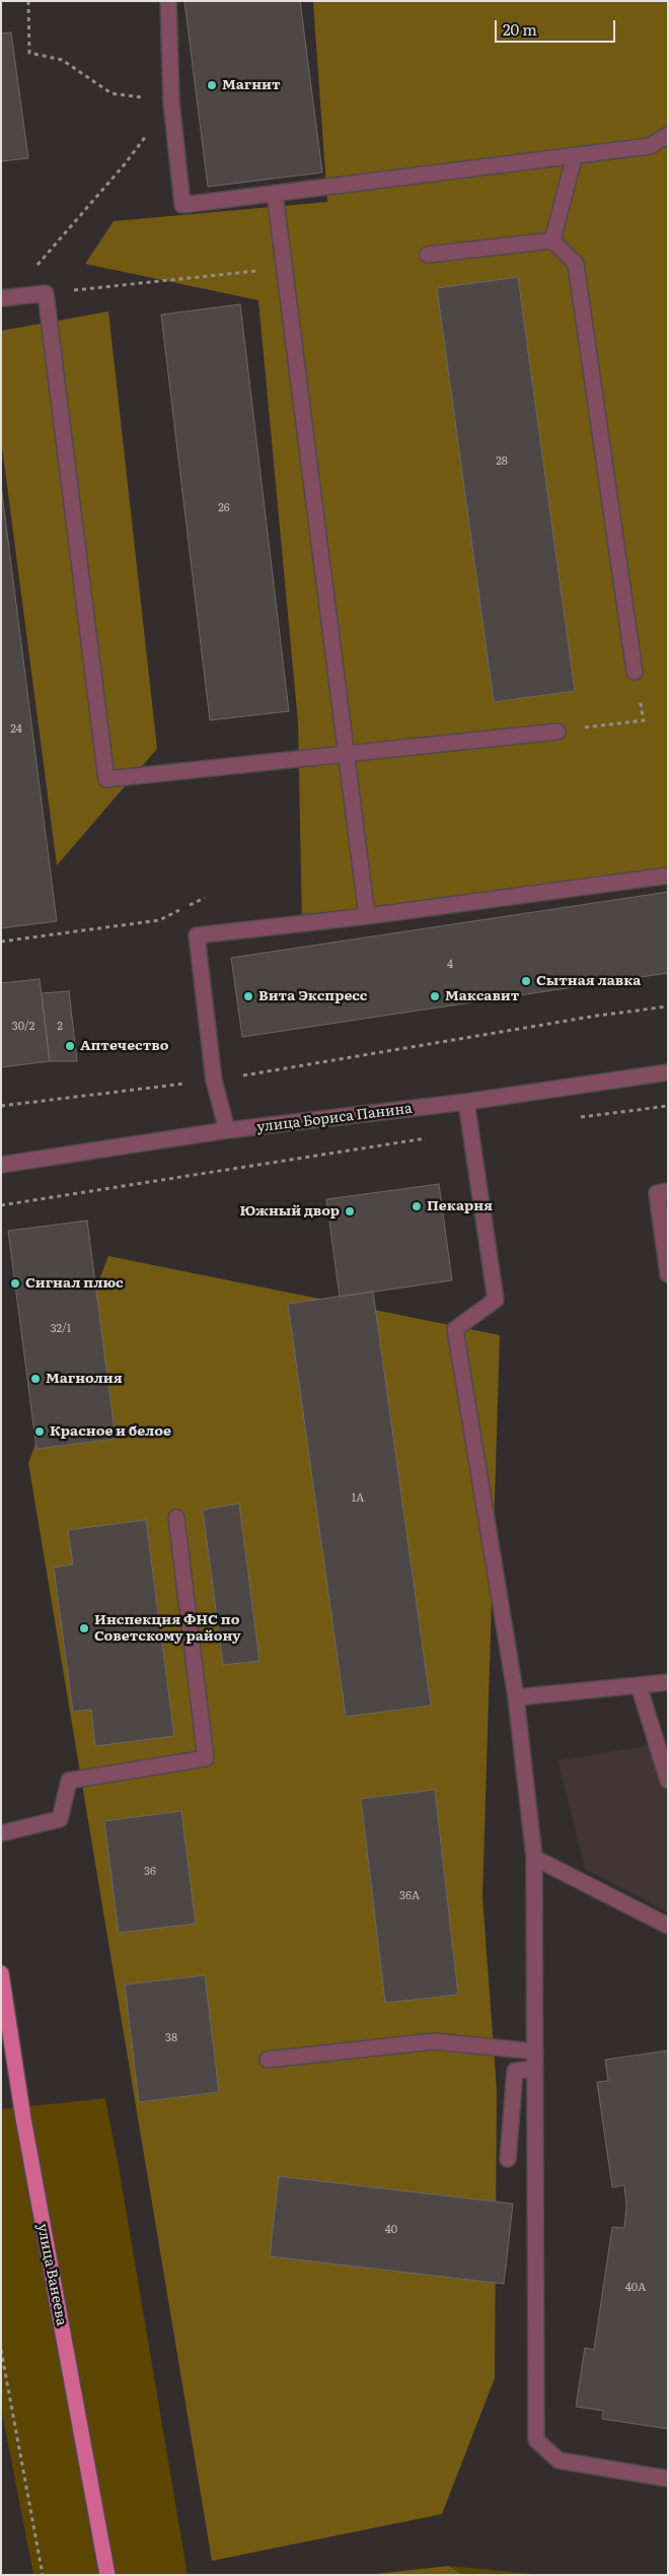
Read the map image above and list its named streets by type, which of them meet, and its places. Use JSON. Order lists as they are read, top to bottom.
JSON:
{
  "streets": {
    "main road": ["улица Ванеева"],
    "street": ["улица Бориса Панина"]
  },
  "places": [
    "Магнит",
    "Сытная лавка",
    "Вита Экспресс",
    "Максавит",
    "Аптечество",
    "Пекарня",
    "Южный двор",
    "Сигнал плюс",
    "Магнолия",
    "Красное и белое",
    "Инспекция ФНС по Советскому району"
  ],
  "house_numbers": [
    "28",
    "26",
    "24",
    "4",
    "30/2",
    "2",
    "32/1",
    "1А",
    "36",
    "36А",
    "38",
    "40",
    "40А"
  ],
  "scale_bar": "20 m"
}
